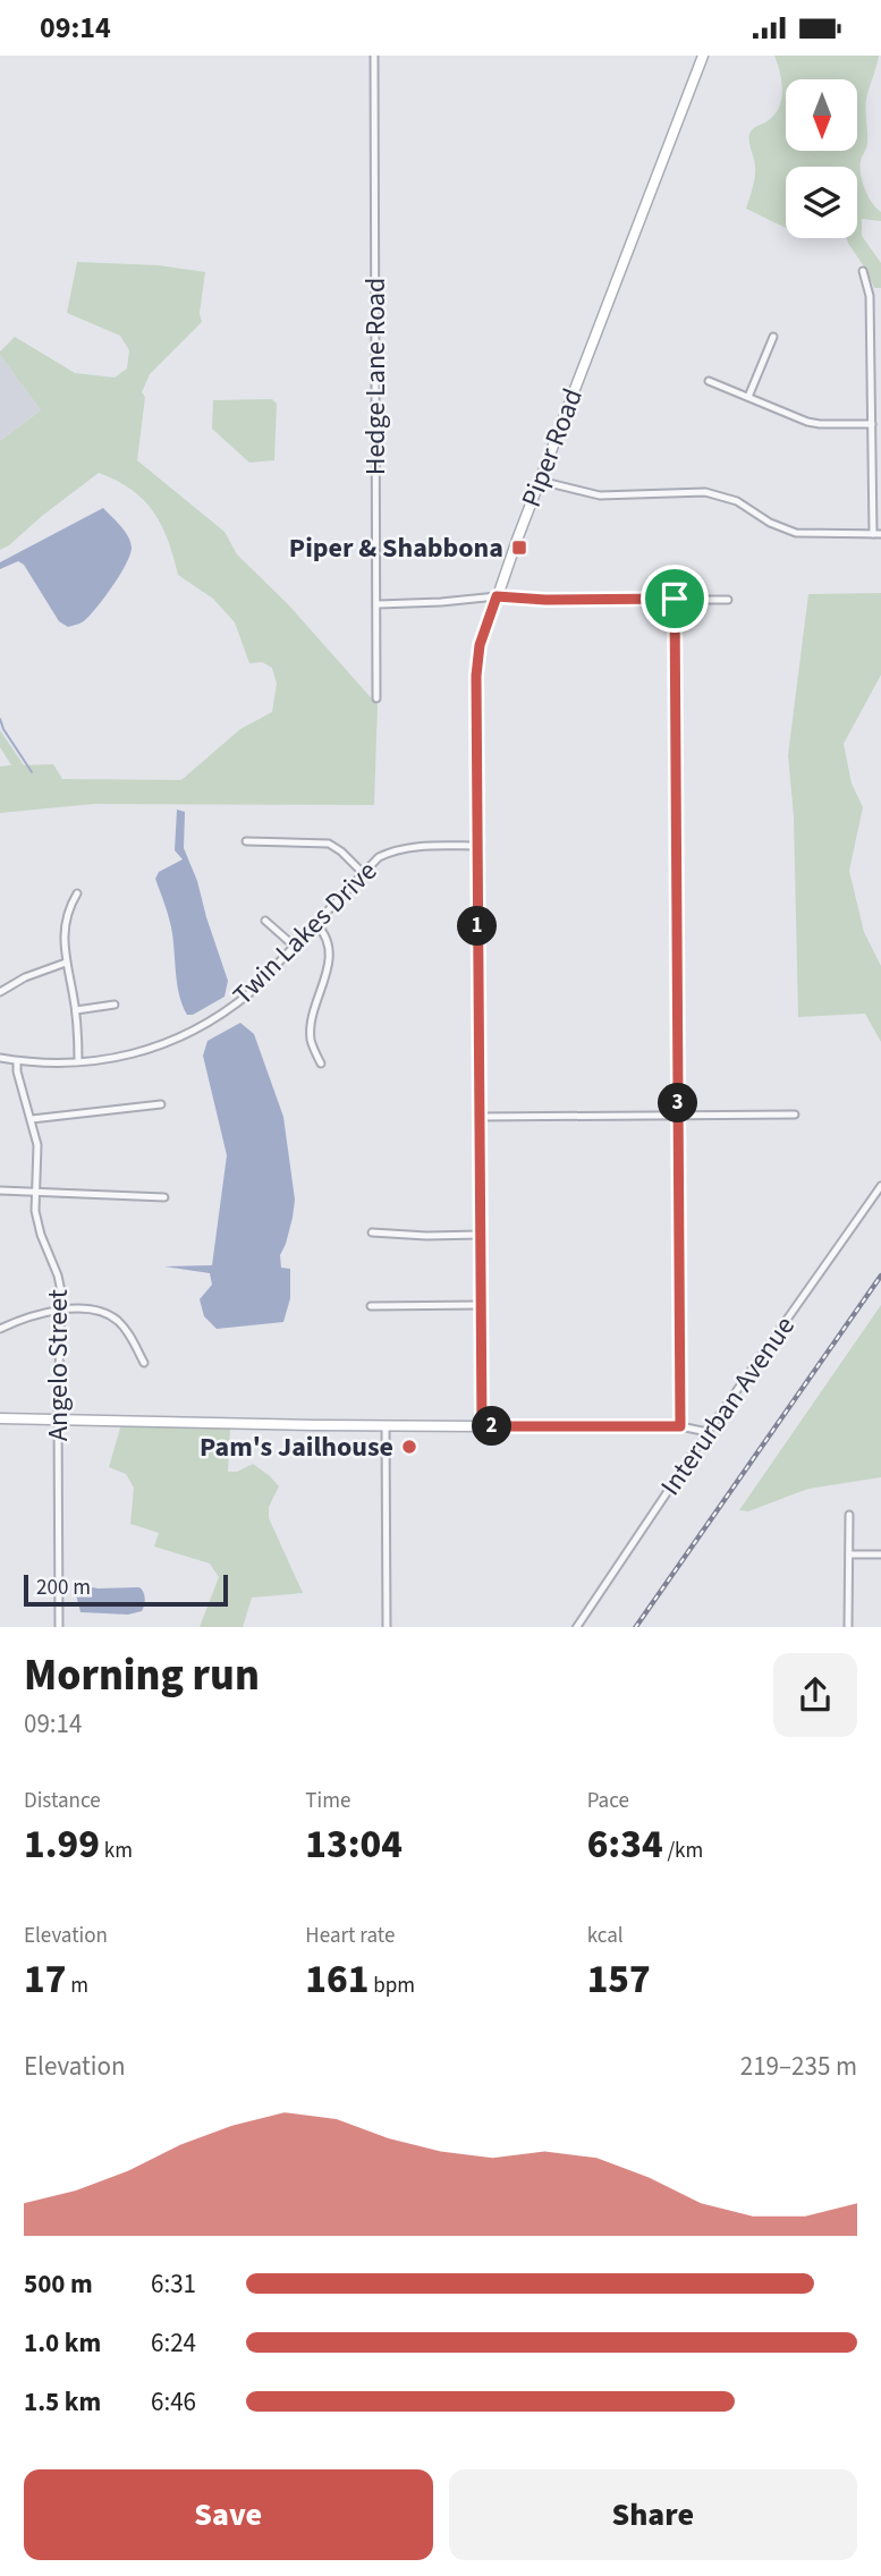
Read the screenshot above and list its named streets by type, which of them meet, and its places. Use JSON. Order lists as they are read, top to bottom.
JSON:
{
  "streets": {
    "street": [
      "Hedge Lane Road",
      "Piper Road",
      "Twin Lakes Drive",
      "Angelo Street",
      "Interurban Avenue"
    ]
  },
  "crossings": [
    ["Piper Road", "Twin Lakes Drive"],
    ["Twin Lakes Drive", "Angelo Street"]
  ],
  "places": {
    "transit": ["Piper & Shabbona"],
    "other": ["Pam's Jailhouse"]
  },
  "scale_bar": "200 m",
  "north": "bottom",
  "page": {
    "status": "09:14",
    "pins": ["1", "3", "2"],
    "scale": "200 m",
    "heading": ["Morning run", "09:14"],
    "stats": [
      ["Distance", "1.99 km"],
      ["Time", "13:04"],
      ["Pace", "6:34 /km"],
      ["Elevation", "17 m"],
      ["Heart rate", "161 bpm"],
      ["kcal", "157"]
    ],
    "chart": ["Elevation", "219–235 m"],
    "list": [
      {
        "name": "500 m",
        "note": "6:31"
      },
      {
        "name": "1.0 km",
        "note": "6:24"
      },
      {
        "name": "1.5 km",
        "note": "6:46"
      }
    ],
    "buttons": ["Save", "Share"]
  }
}
